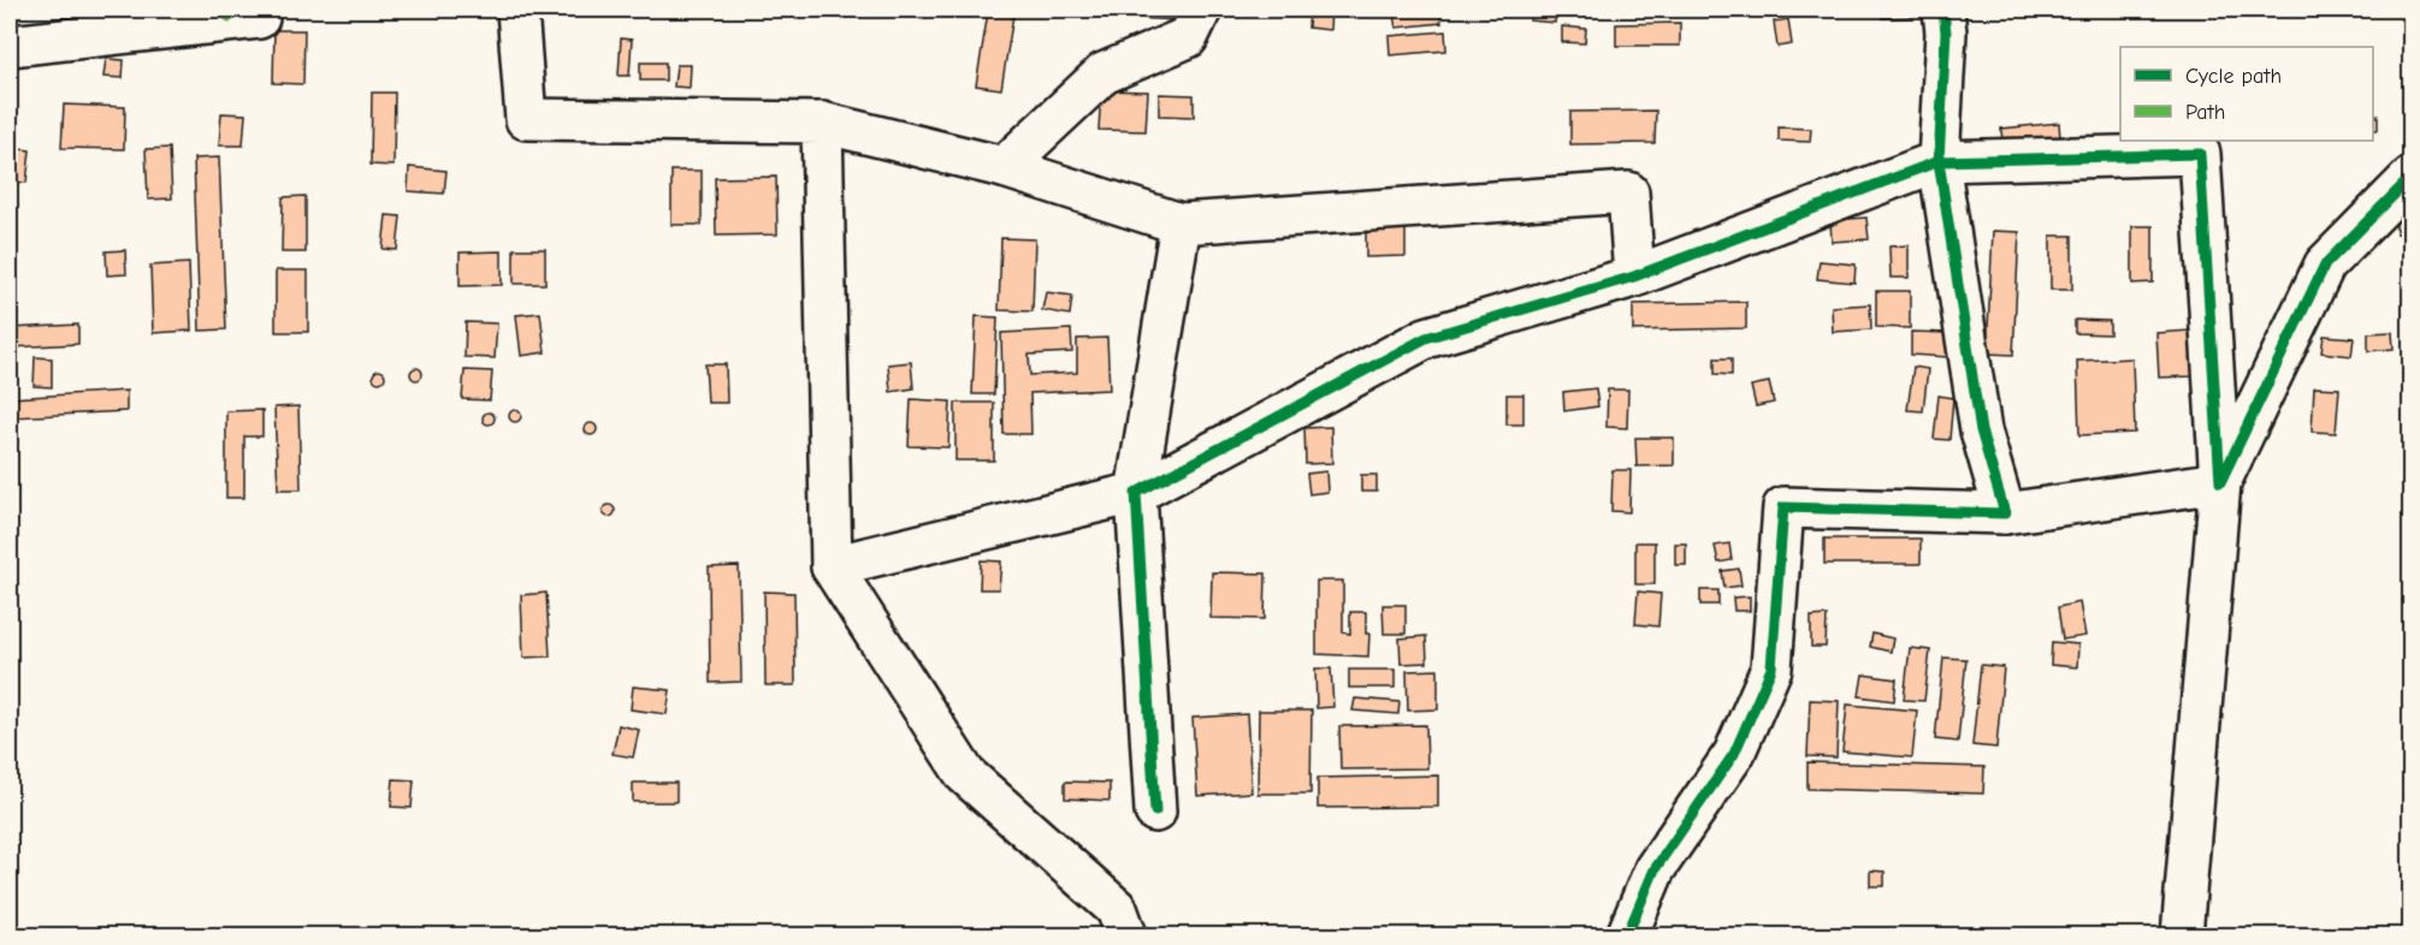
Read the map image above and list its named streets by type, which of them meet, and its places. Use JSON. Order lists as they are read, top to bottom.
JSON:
{
  "legend": ["Cycle path", "Path"]
}
